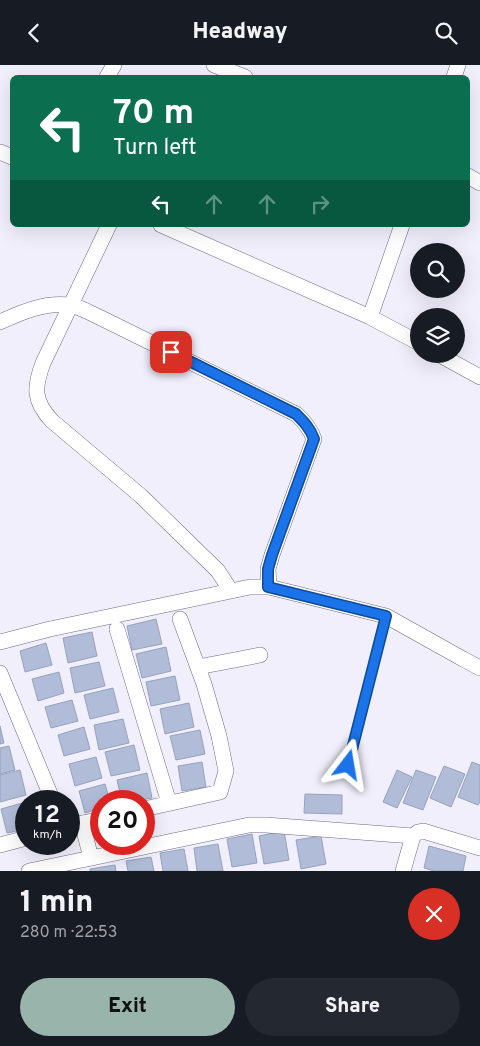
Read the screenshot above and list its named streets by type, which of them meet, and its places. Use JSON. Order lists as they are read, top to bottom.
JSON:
{
  "page": {
    "header": "Headway",
    "turn": ["70 m", "Turn left"],
    "speed": "12 km/h",
    "limit": "20",
    "heading": ["1 min", "280 m · 22:53"],
    "buttons": ["Exit", "Share"]
  }
}
